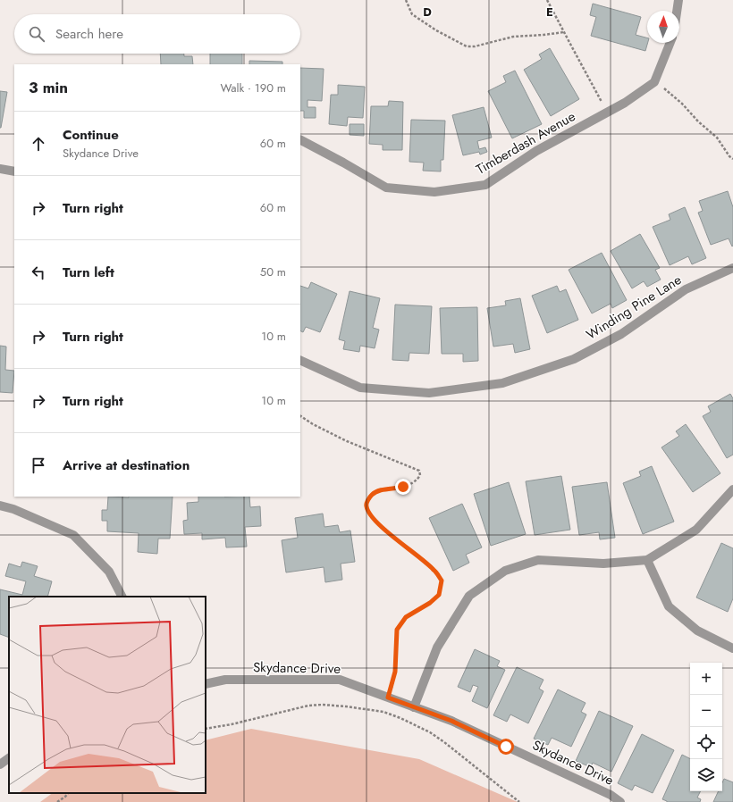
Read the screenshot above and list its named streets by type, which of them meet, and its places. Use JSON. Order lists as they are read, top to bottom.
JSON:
{
  "streets": {
    "street": ["Timberdash Avenue", "Winding Pine Lane", "Skydance Drive"]
  },
  "north": "top",
  "page": {
    "search": "Search here",
    "heading": ["3 min", "Walk · 190 m"],
    "list": [
      ["Continue", "Skydance Drive", "60 m"],
      ["Turn right", "60 m"],
      ["Turn left", "50 m"],
      ["Turn right", "10 m"],
      ["Turn right", "10 m"],
      "Arrive at destination"
    ],
    "map_buttons": ["+", "−"]
  },
  "grid": {
    "columns": ["D", "E"]
  }
}
